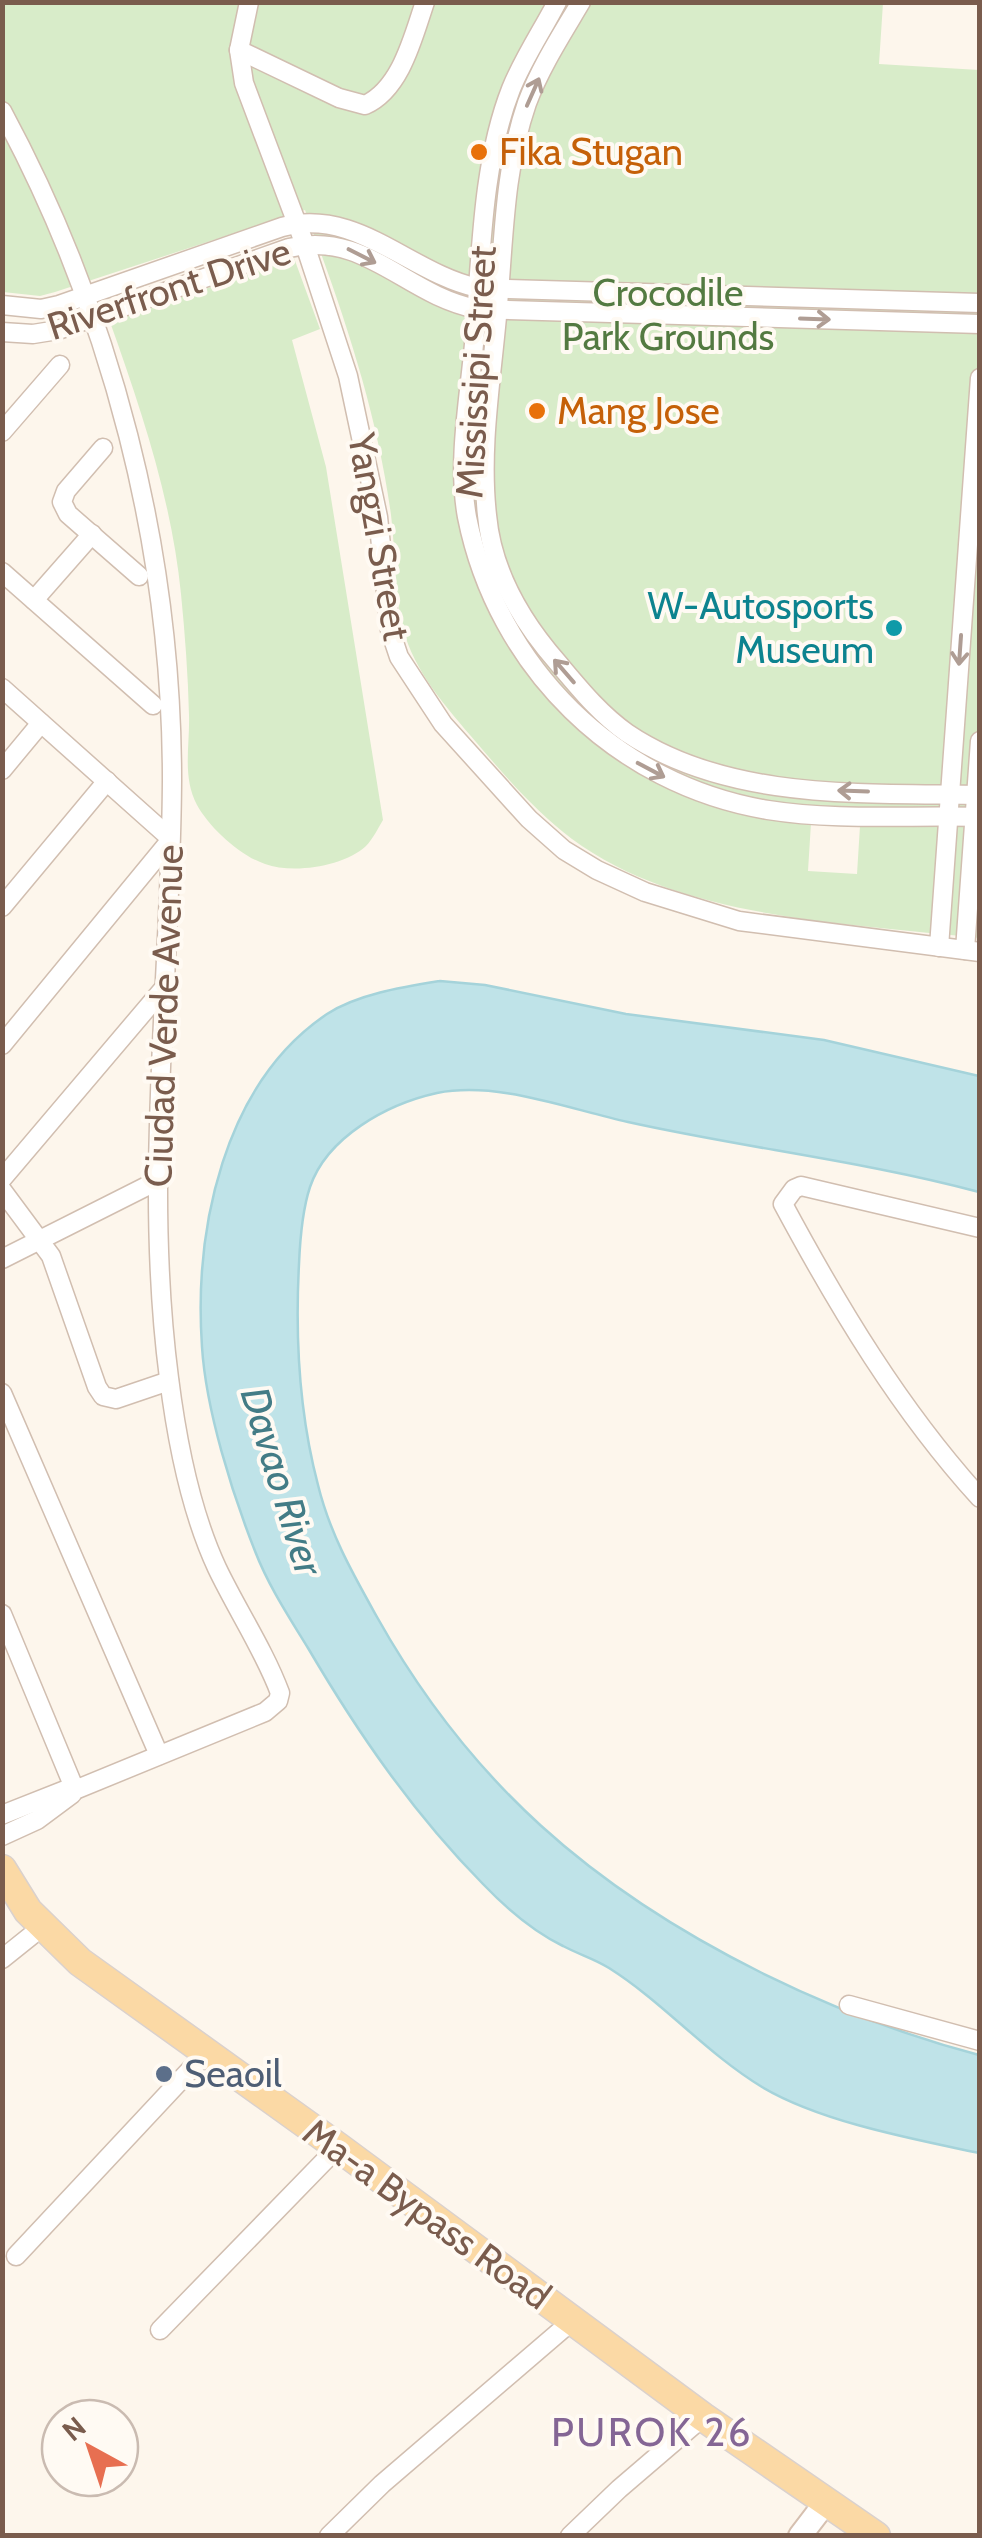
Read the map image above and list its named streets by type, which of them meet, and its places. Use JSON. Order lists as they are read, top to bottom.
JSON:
{
  "streets": {
    "main road": ["Ma-a Bypass Road"],
    "street": [
      "Riverfront Drive",
      "Mississipi Street",
      "Yangzi Street",
      "Ciudad Verde Avenue"
    ]
  },
  "crossings": [
    ["Riverfront Drive", "Mississipi Street"],
    ["Riverfront Drive", "Yangzi Street"],
    ["Riverfront Drive", "Ciudad Verde Avenue"]
  ],
  "districts": ["PUROK 26"],
  "water": ["Davao River"],
  "parks": ["Crocodile Park Grounds"],
  "places": [
    "Fika Stugan",
    "Mang Jose",
    "W-Autosports Museum",
    "Seaoil"
  ],
  "north": "top left"
}
